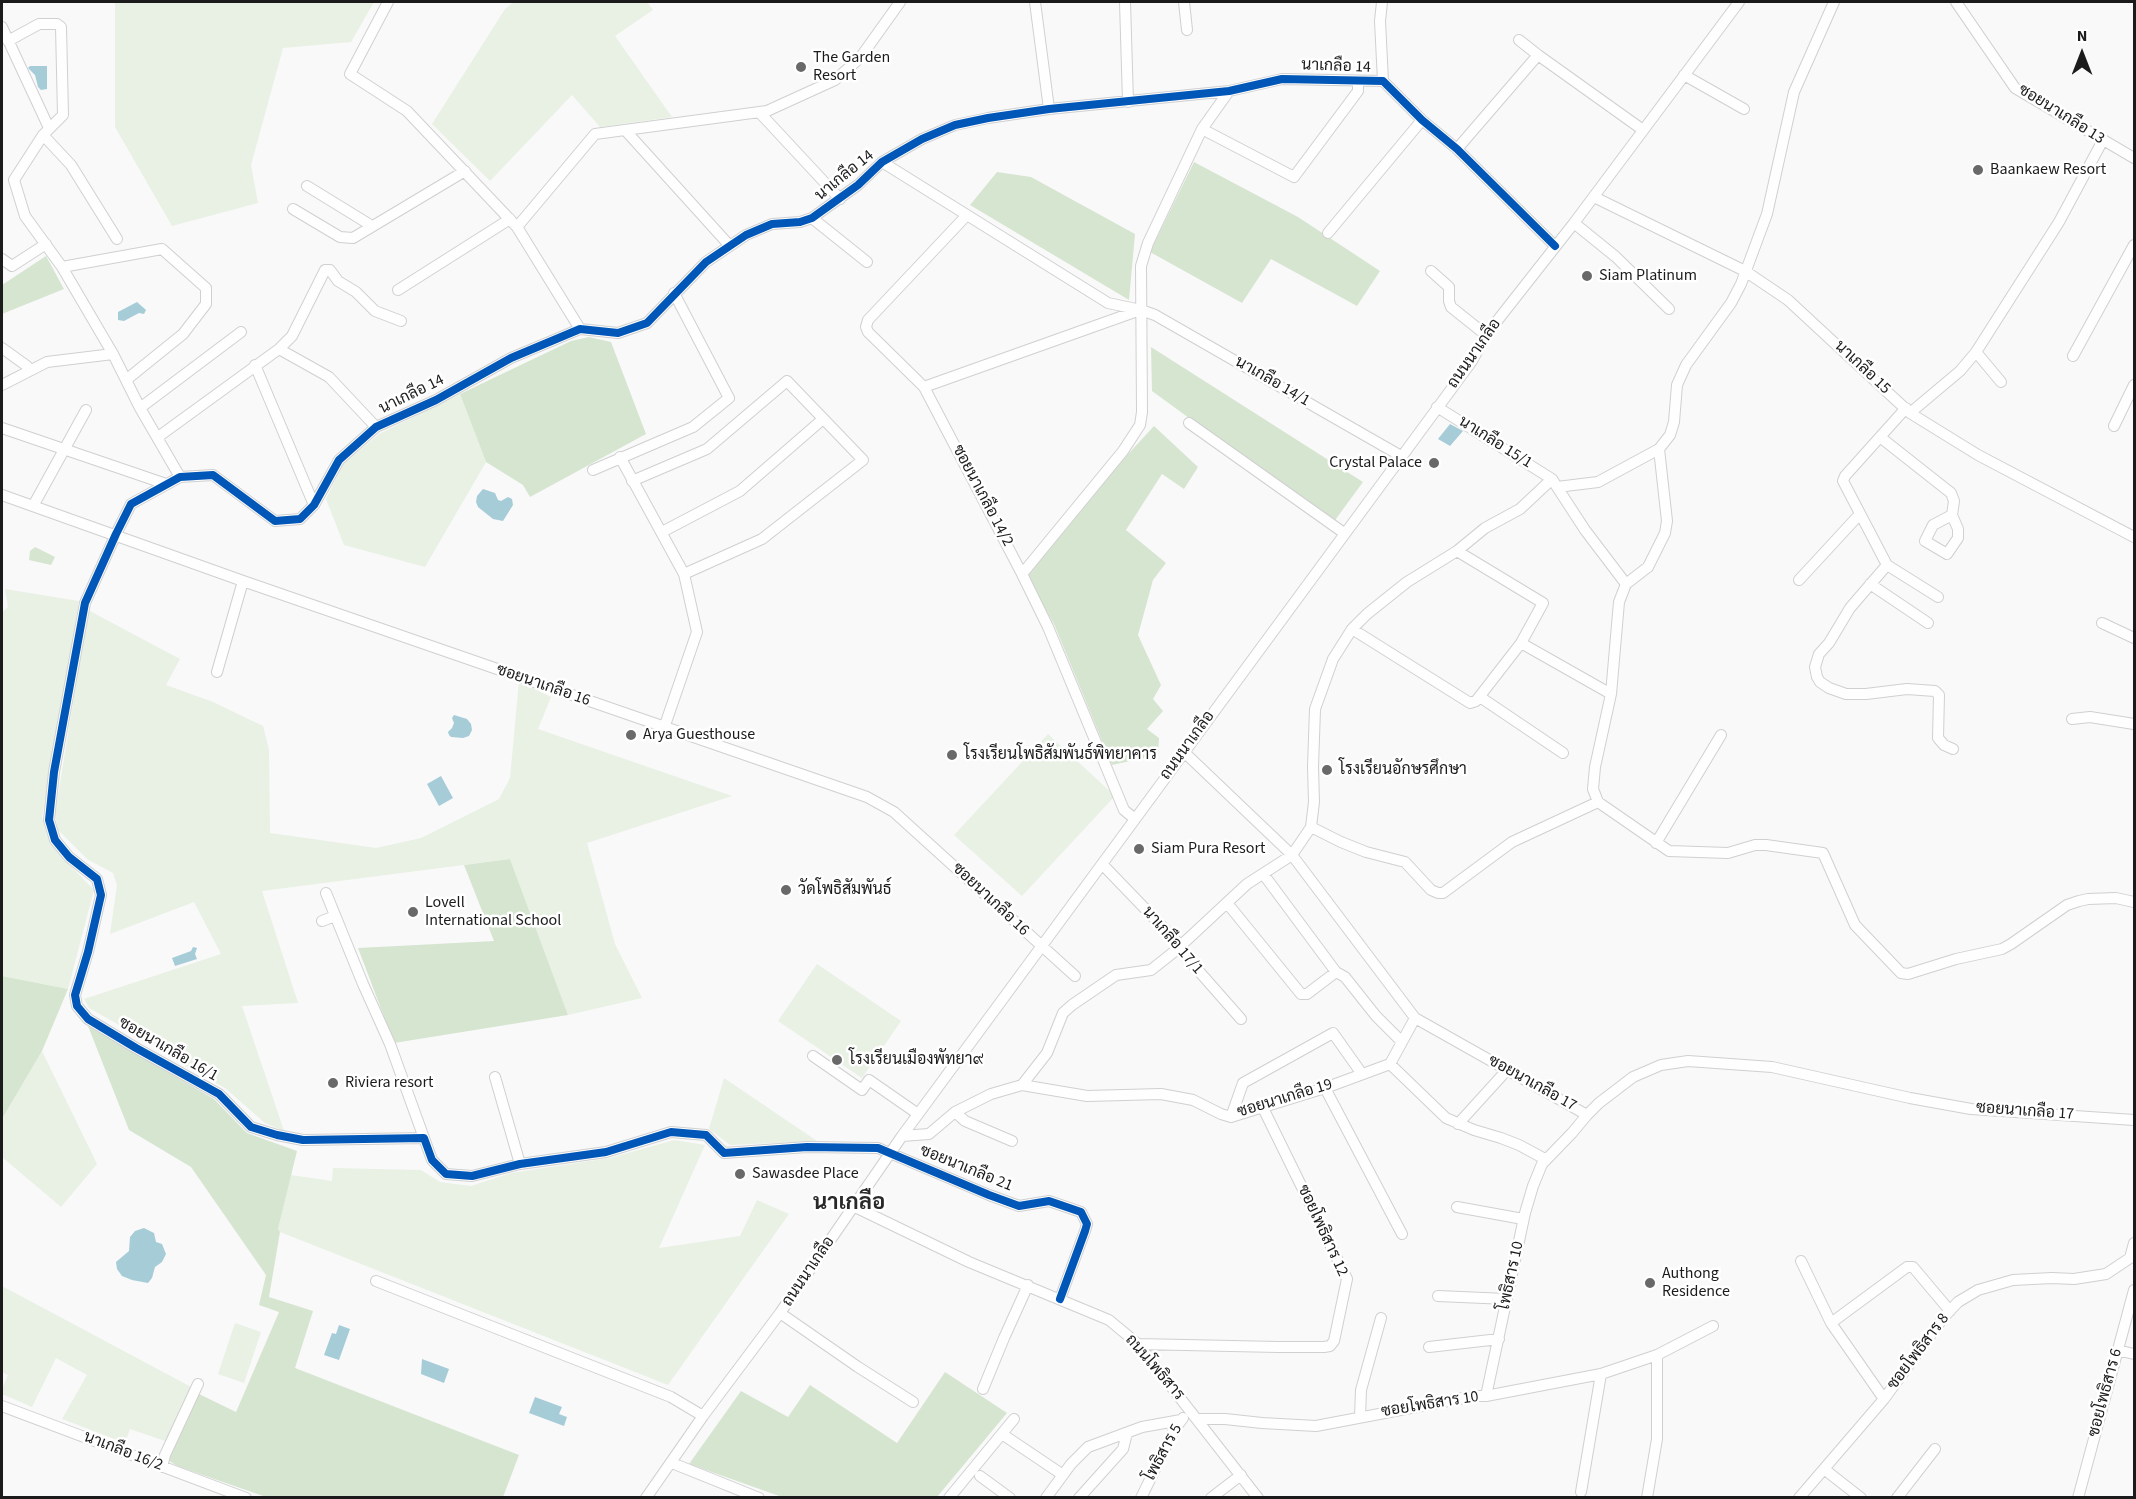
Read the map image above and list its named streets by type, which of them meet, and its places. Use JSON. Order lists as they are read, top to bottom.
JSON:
{
  "streets": {
    "street": [
      "นาเกลือ 14",
      "ซอยนาเกลือ 13",
      "ถนนนาเกลือ",
      "นาเกลือ 15",
      "นาเกลือ 14/1",
      "นาเกลือ 15/1",
      "ซอยนาเกลือ 14/2",
      "ซอยนาเกลือ 16",
      "นาเกลือ 17/1",
      "ซอยนาเกลือ 16/1",
      "ซอยนาเกลือ 17",
      "ซอยนาเกลือ 19",
      "ซอยนาเกลือ 21",
      "ซอยโพธิสาร 12",
      "โพธิสาร 10",
      "ซอยโพธิสาร 8",
      "ถนนโพธิสาร",
      "ซอยโพธิสาร 6",
      "ซอยโพธิสาร 10",
      "นาเกลือ 16/2",
      "โพธิสาร 5"
    ]
  },
  "crossings": [
    ["นาเกลือ 14", "ถนนนาเกลือ"],
    ["นาเกลือ 14", "นาเกลือ 14/1"],
    ["นาเกลือ 14", "ซอยนาเกลือ 16"],
    ["นาเกลือ 14", "ซอยนาเกลือ 16/1"],
    ["ถนนนาเกลือ", "นาเกลือ 15"],
    ["ถนนนาเกลือ", "นาเกลือ 14/1"],
    ["ถนนนาเกลือ", "นาเกลือ 15/1"],
    ["ถนนนาเกลือ", "ซอยนาเกลือ 14/2"],
    ["ถนนนาเกลือ", "ซอยนาเกลือ 16"],
    ["ถนนนาเกลือ", "นาเกลือ 17/1"],
    ["ถนนนาเกลือ", "ซอยนาเกลือ 17"],
    ["ถนนนาเกลือ", "ซอยนาเกลือ 19"],
    ["ถนนนาเกลือ", "ซอยนาเกลือ 21"],
    ["ถนนนาเกลือ", "ถนนโพธิสาร"],
    ["นาเกลือ 14/1", "ซอยนาเกลือ 14/2"],
    ["ซอยนาเกลือ 16", "ซอยนาเกลือ 16/1"],
    ["ซอยนาเกลือ 19", "ซอยโพธิสาร 12"],
    ["ซอยนาเกลือ 21", "ถนนโพธิสาร"],
    ["ซอยโพธิสาร 12", "ถนนโพธิสาร"],
    ["โพธิสาร 10", "ซอยโพธิสาร 10"],
    ["ถนนโพธิสาร", "ซอยโพธิสาร 10"],
    ["ถนนโพธิสาร", "โพธิสาร 5"],
    ["ซอยโพธิสาร 10", "โพธิสาร 5"]
  ],
  "districts": ["นาเกลือ"],
  "places": [
    "The Garden Resort",
    "Baankaew Resort",
    "Siam Platinum",
    "Crystal Palace",
    "Arya Guesthouse",
    "โรงเรียนโพธิสัมพันธ์พิทยาคาร",
    "โรงเรียนอักษรศึกษา",
    "Siam Pura Resort",
    "วัดโพธิสัมพันธ์",
    "Lovell International School",
    "โรงเรียนเมืองพัทยา๙",
    "Riviera resort",
    "Sawasdee Place",
    "Authong Residence"
  ],
  "north": "top"
}
